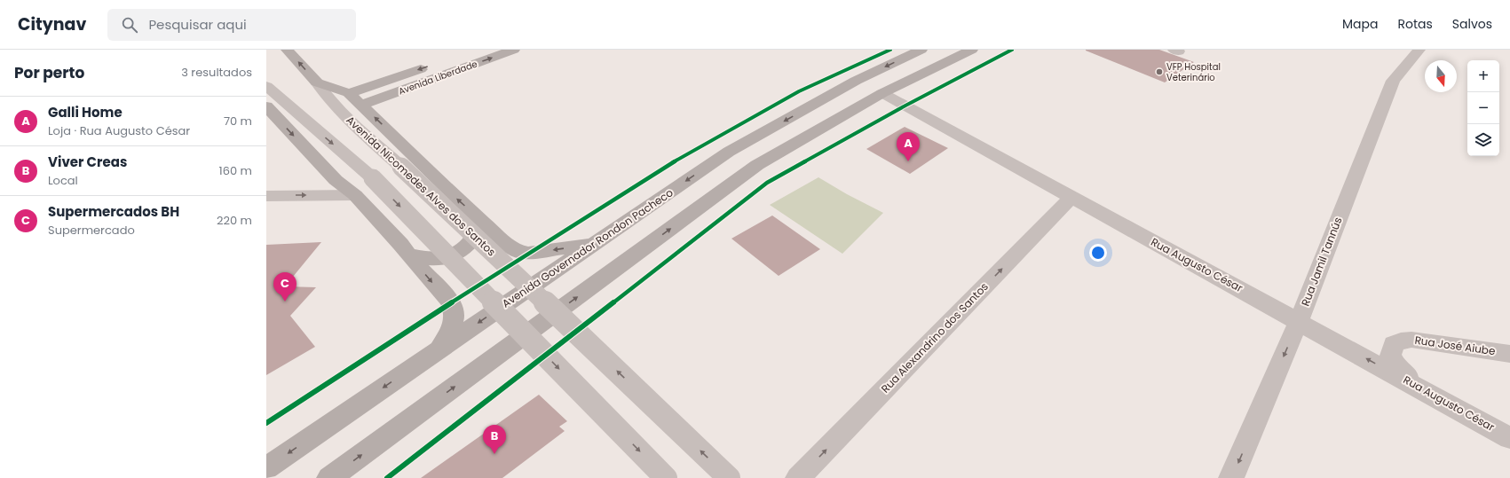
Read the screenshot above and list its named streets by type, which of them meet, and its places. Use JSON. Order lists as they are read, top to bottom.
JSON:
{
  "streets": {
    "main road": ["Avenida Liberdade", "Avenida Nicomedes Alves dos Santos", "Avenida Governador Rondon Pacheco"],
    "street": [
      "Rua Jamil Tannús",
      "Rua Augusto César",
      "Rua Alexandrino dos Santos",
      "Rua José Aiube"
    ]
  },
  "crossings": [
    ["Avenida Liberdade", "Avenida Nicomedes Alves dos Santos"],
    ["Avenida Nicomedes Alves dos Santos", "Avenida Governador Rondon Pacheco"],
    ["Rua Jamil Tannús", "Rua Augusto César"],
    ["Rua Augusto César", "Rua Alexandrino dos Santos"],
    ["Rua Augusto César", "Rua José Aiube"]
  ],
  "one_way": ["Avenida Nicomedes Alves dos Santos", "Rua Jamil Tannús", "Rua Alexandrino dos Santos"],
  "places": ["VFP Hospital Veterinário"],
  "north": "bottom",
  "page": {
    "header": "Citynav",
    "search": "Pesquisar aqui",
    "nav": ["Mapa", "Rotas", "Salvos"],
    "heading": ["Por perto", "3 resultados"],
    "map_buttons": ["+", "−"],
    "list": [
      {
        "mark": "A",
        "name": "Galli Home",
        "note": "Loja · Rua Augusto César",
        "value": "70 m"
      },
      {
        "mark": "B",
        "name": "Viver Creas",
        "note": "Local",
        "value": "160 m"
      },
      {
        "mark": "C",
        "name": "Supermercados BH",
        "note": "Supermercado",
        "value": "220 m"
      }
    ],
    "pins": ["A", "C", "B"]
  }
}
